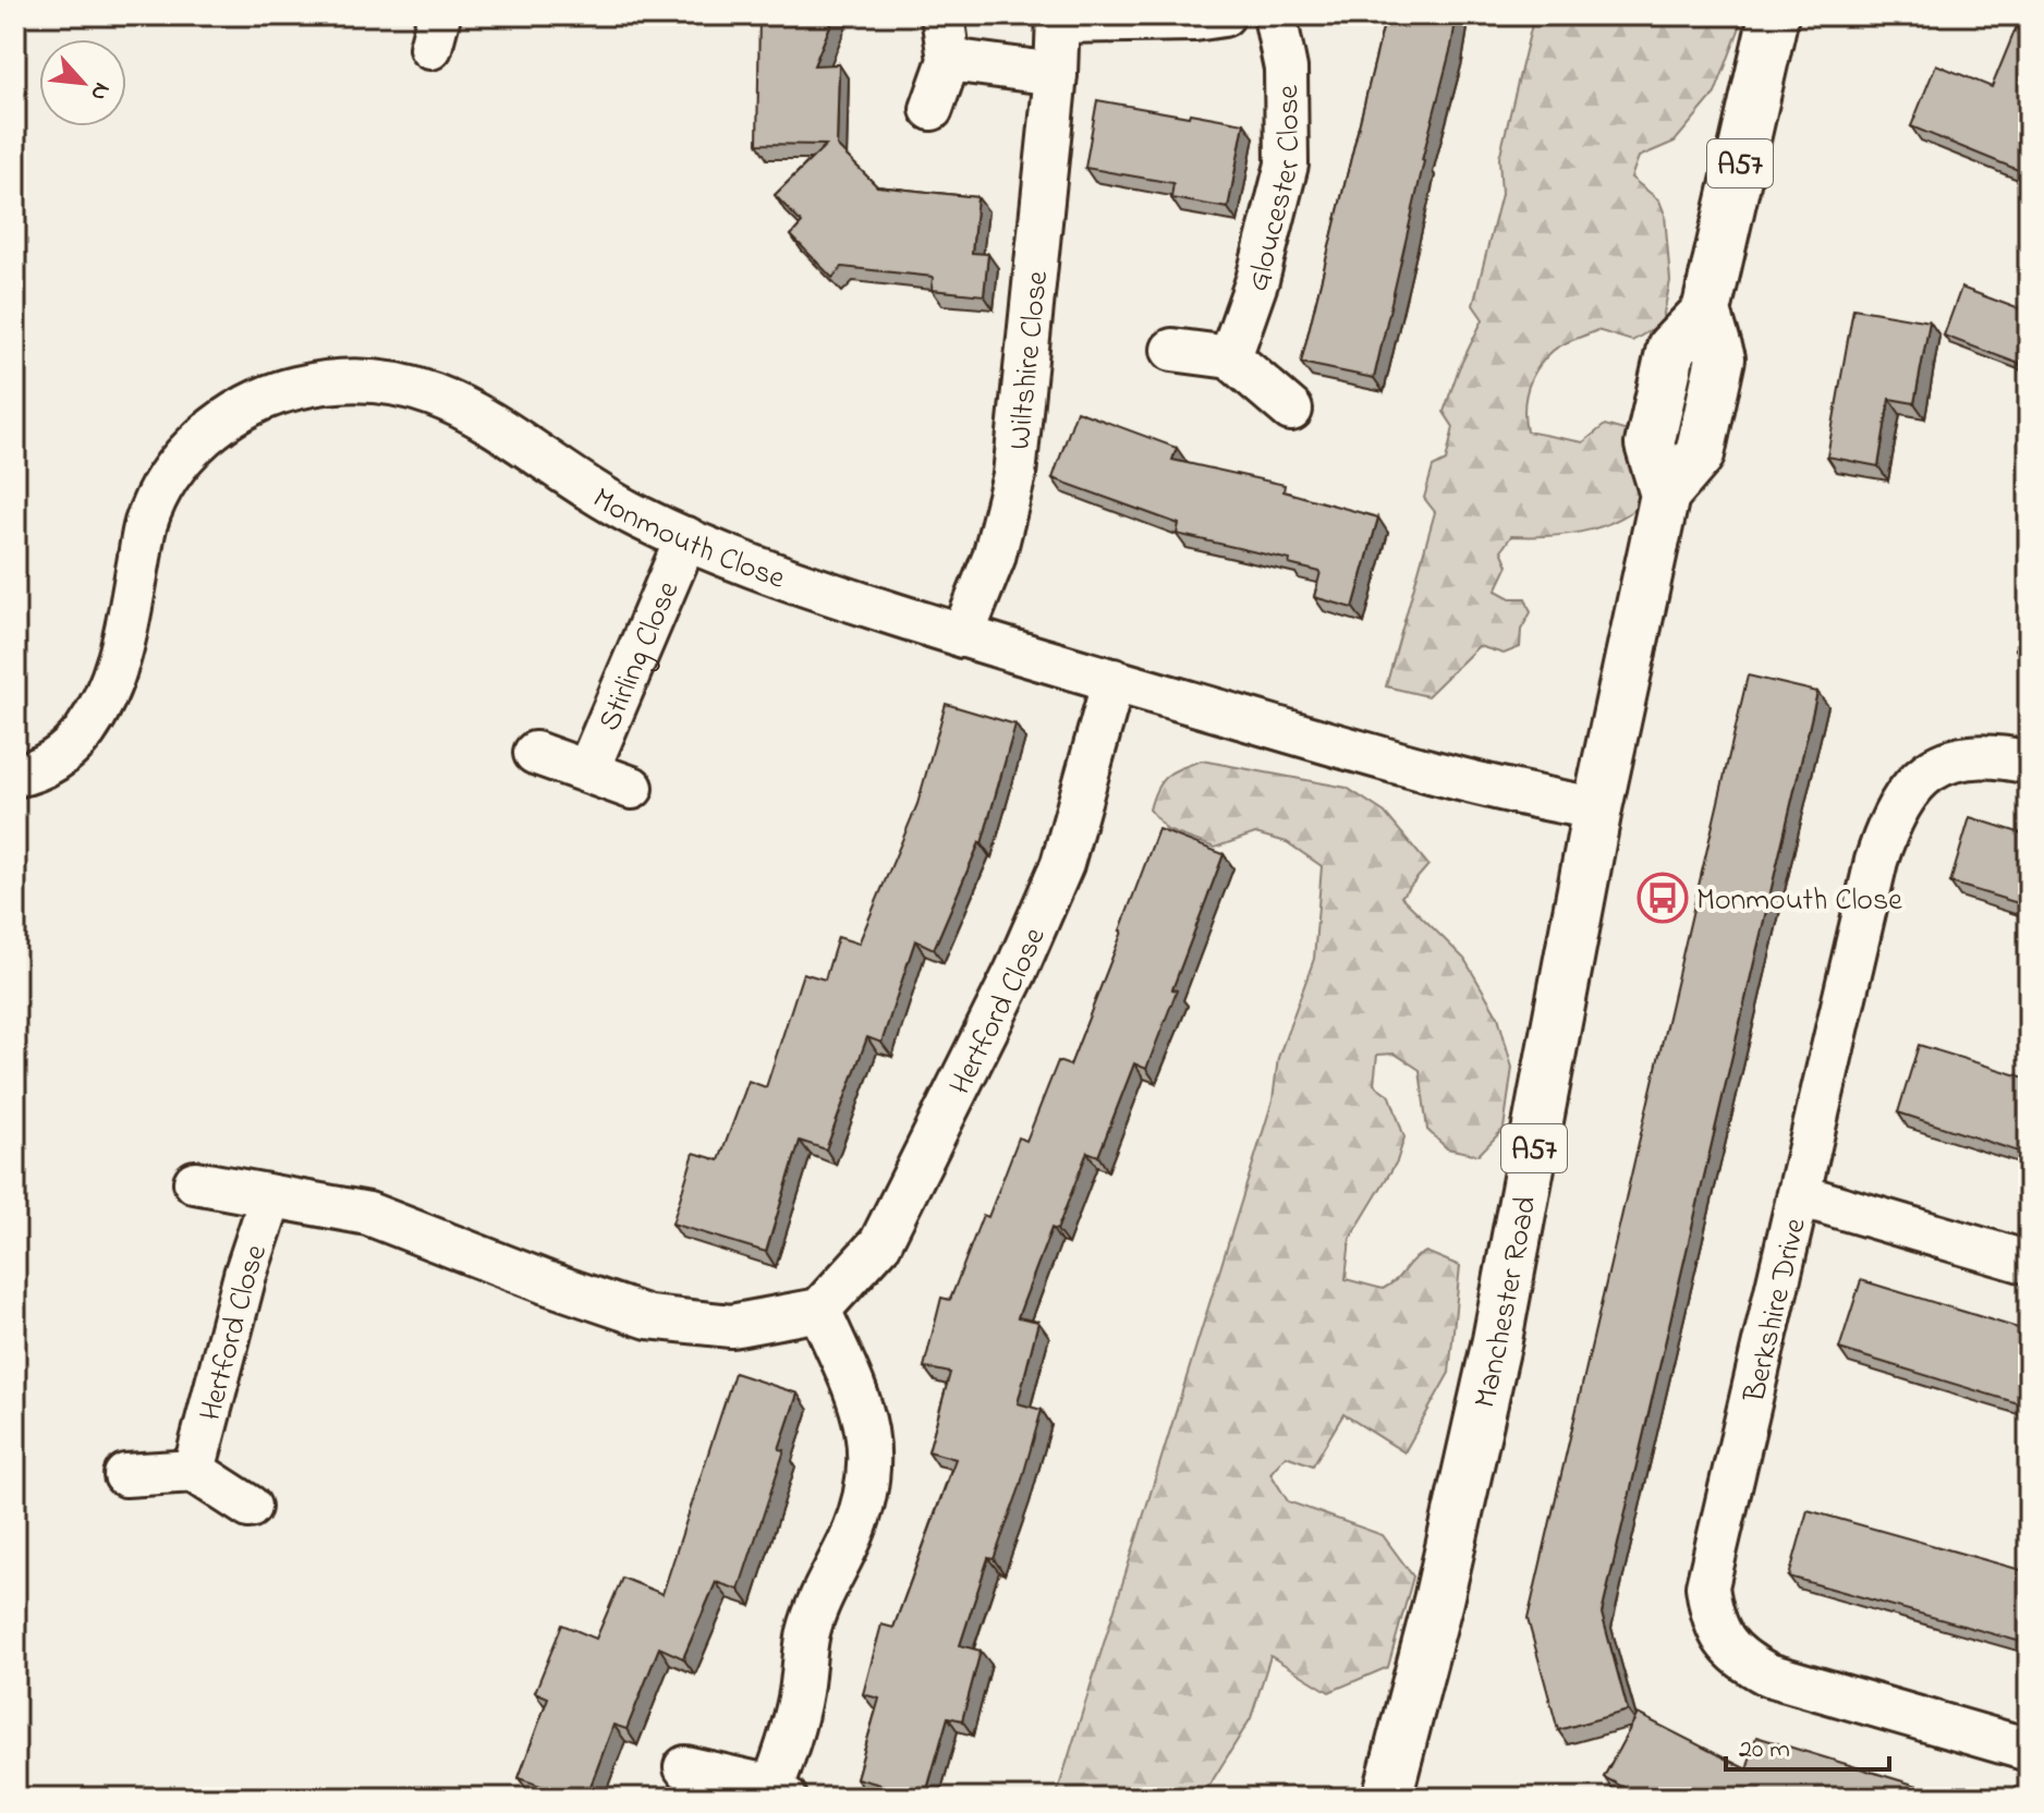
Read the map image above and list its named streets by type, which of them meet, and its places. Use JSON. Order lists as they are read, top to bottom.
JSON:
{
  "streets": {
    "main road": ["A57", "Manchester Road"],
    "street": [
      "Gloucester Close",
      "Wiltshire Close",
      "Monmouth Close",
      "Stirling Close",
      "Hertford Close",
      "Berkshire Drive"
    ]
  },
  "crossings": [
    ["Wiltshire Close", "Monmouth Close"],
    ["Monmouth Close", "Stirling Close"],
    ["Monmouth Close", "Hertford Close"],
    ["Monmouth Close", "Manchester Road"]
  ],
  "places": {
    "bus stop": ["Monmouth Close"]
  },
  "scale_bar": "20 m",
  "north": "bottom right"
}
